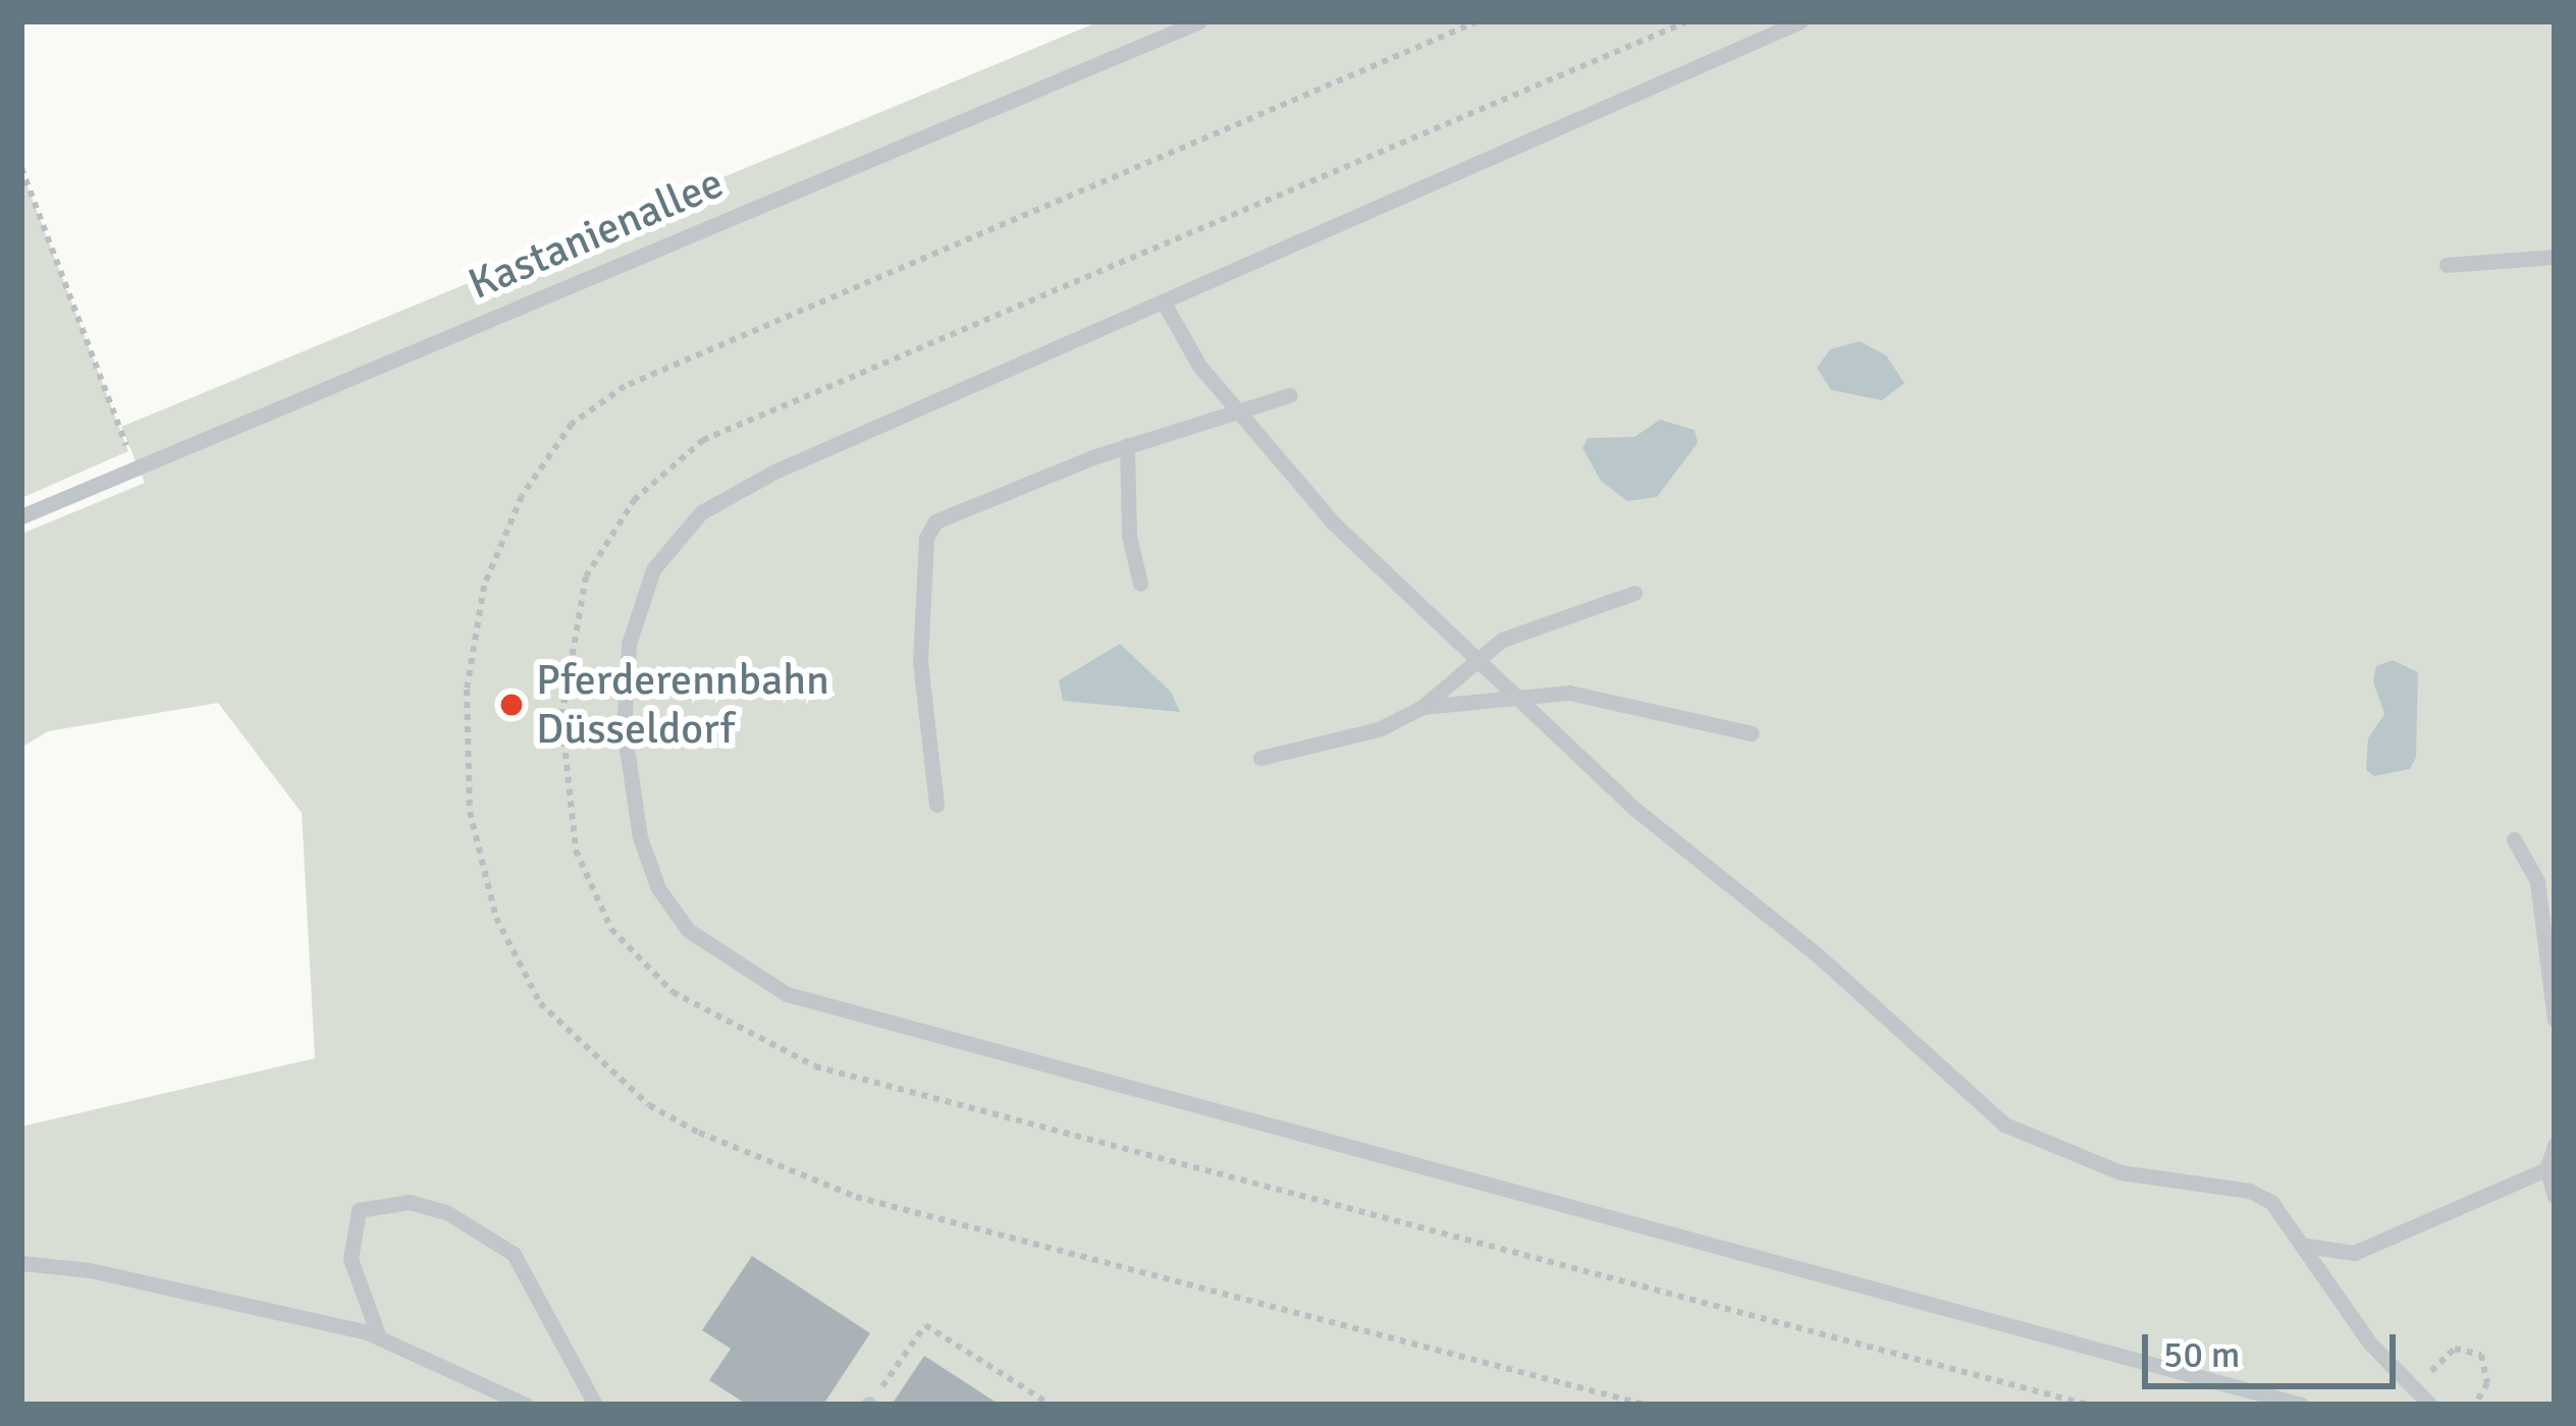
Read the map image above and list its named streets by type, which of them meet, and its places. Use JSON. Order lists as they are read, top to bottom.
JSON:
{
  "streets": {
    "lane": ["Kastanienallee"]
  },
  "places": ["Pferderennbahn Düsseldorf"],
  "scale_bar": "50 m"
}
